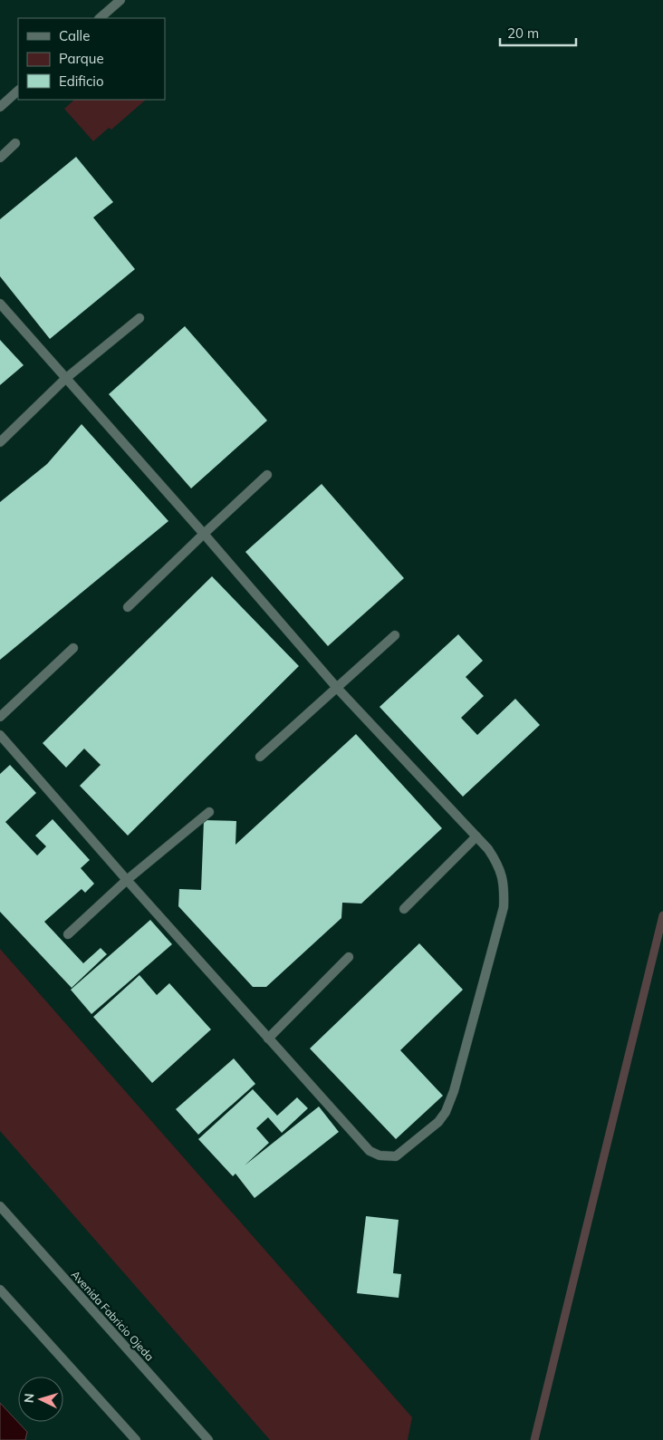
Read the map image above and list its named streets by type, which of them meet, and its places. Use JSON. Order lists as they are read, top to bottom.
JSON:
{
  "streets": {
    "street": ["Avenida Fabricio Ojeda"]
  },
  "legend": ["Calle", "Parque", "Edificio"],
  "scale_bar": "20 m",
  "north": "left"
}
